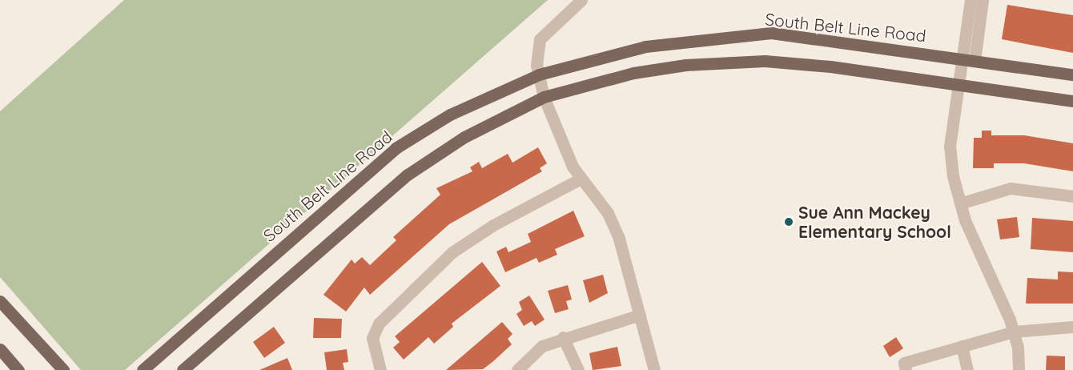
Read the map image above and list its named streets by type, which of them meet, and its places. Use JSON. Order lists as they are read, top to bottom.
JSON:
{
  "streets": {
    "main road": ["South Belt Line Road"]
  },
  "places": ["Sue Ann Mackey Elementary School"]
}
